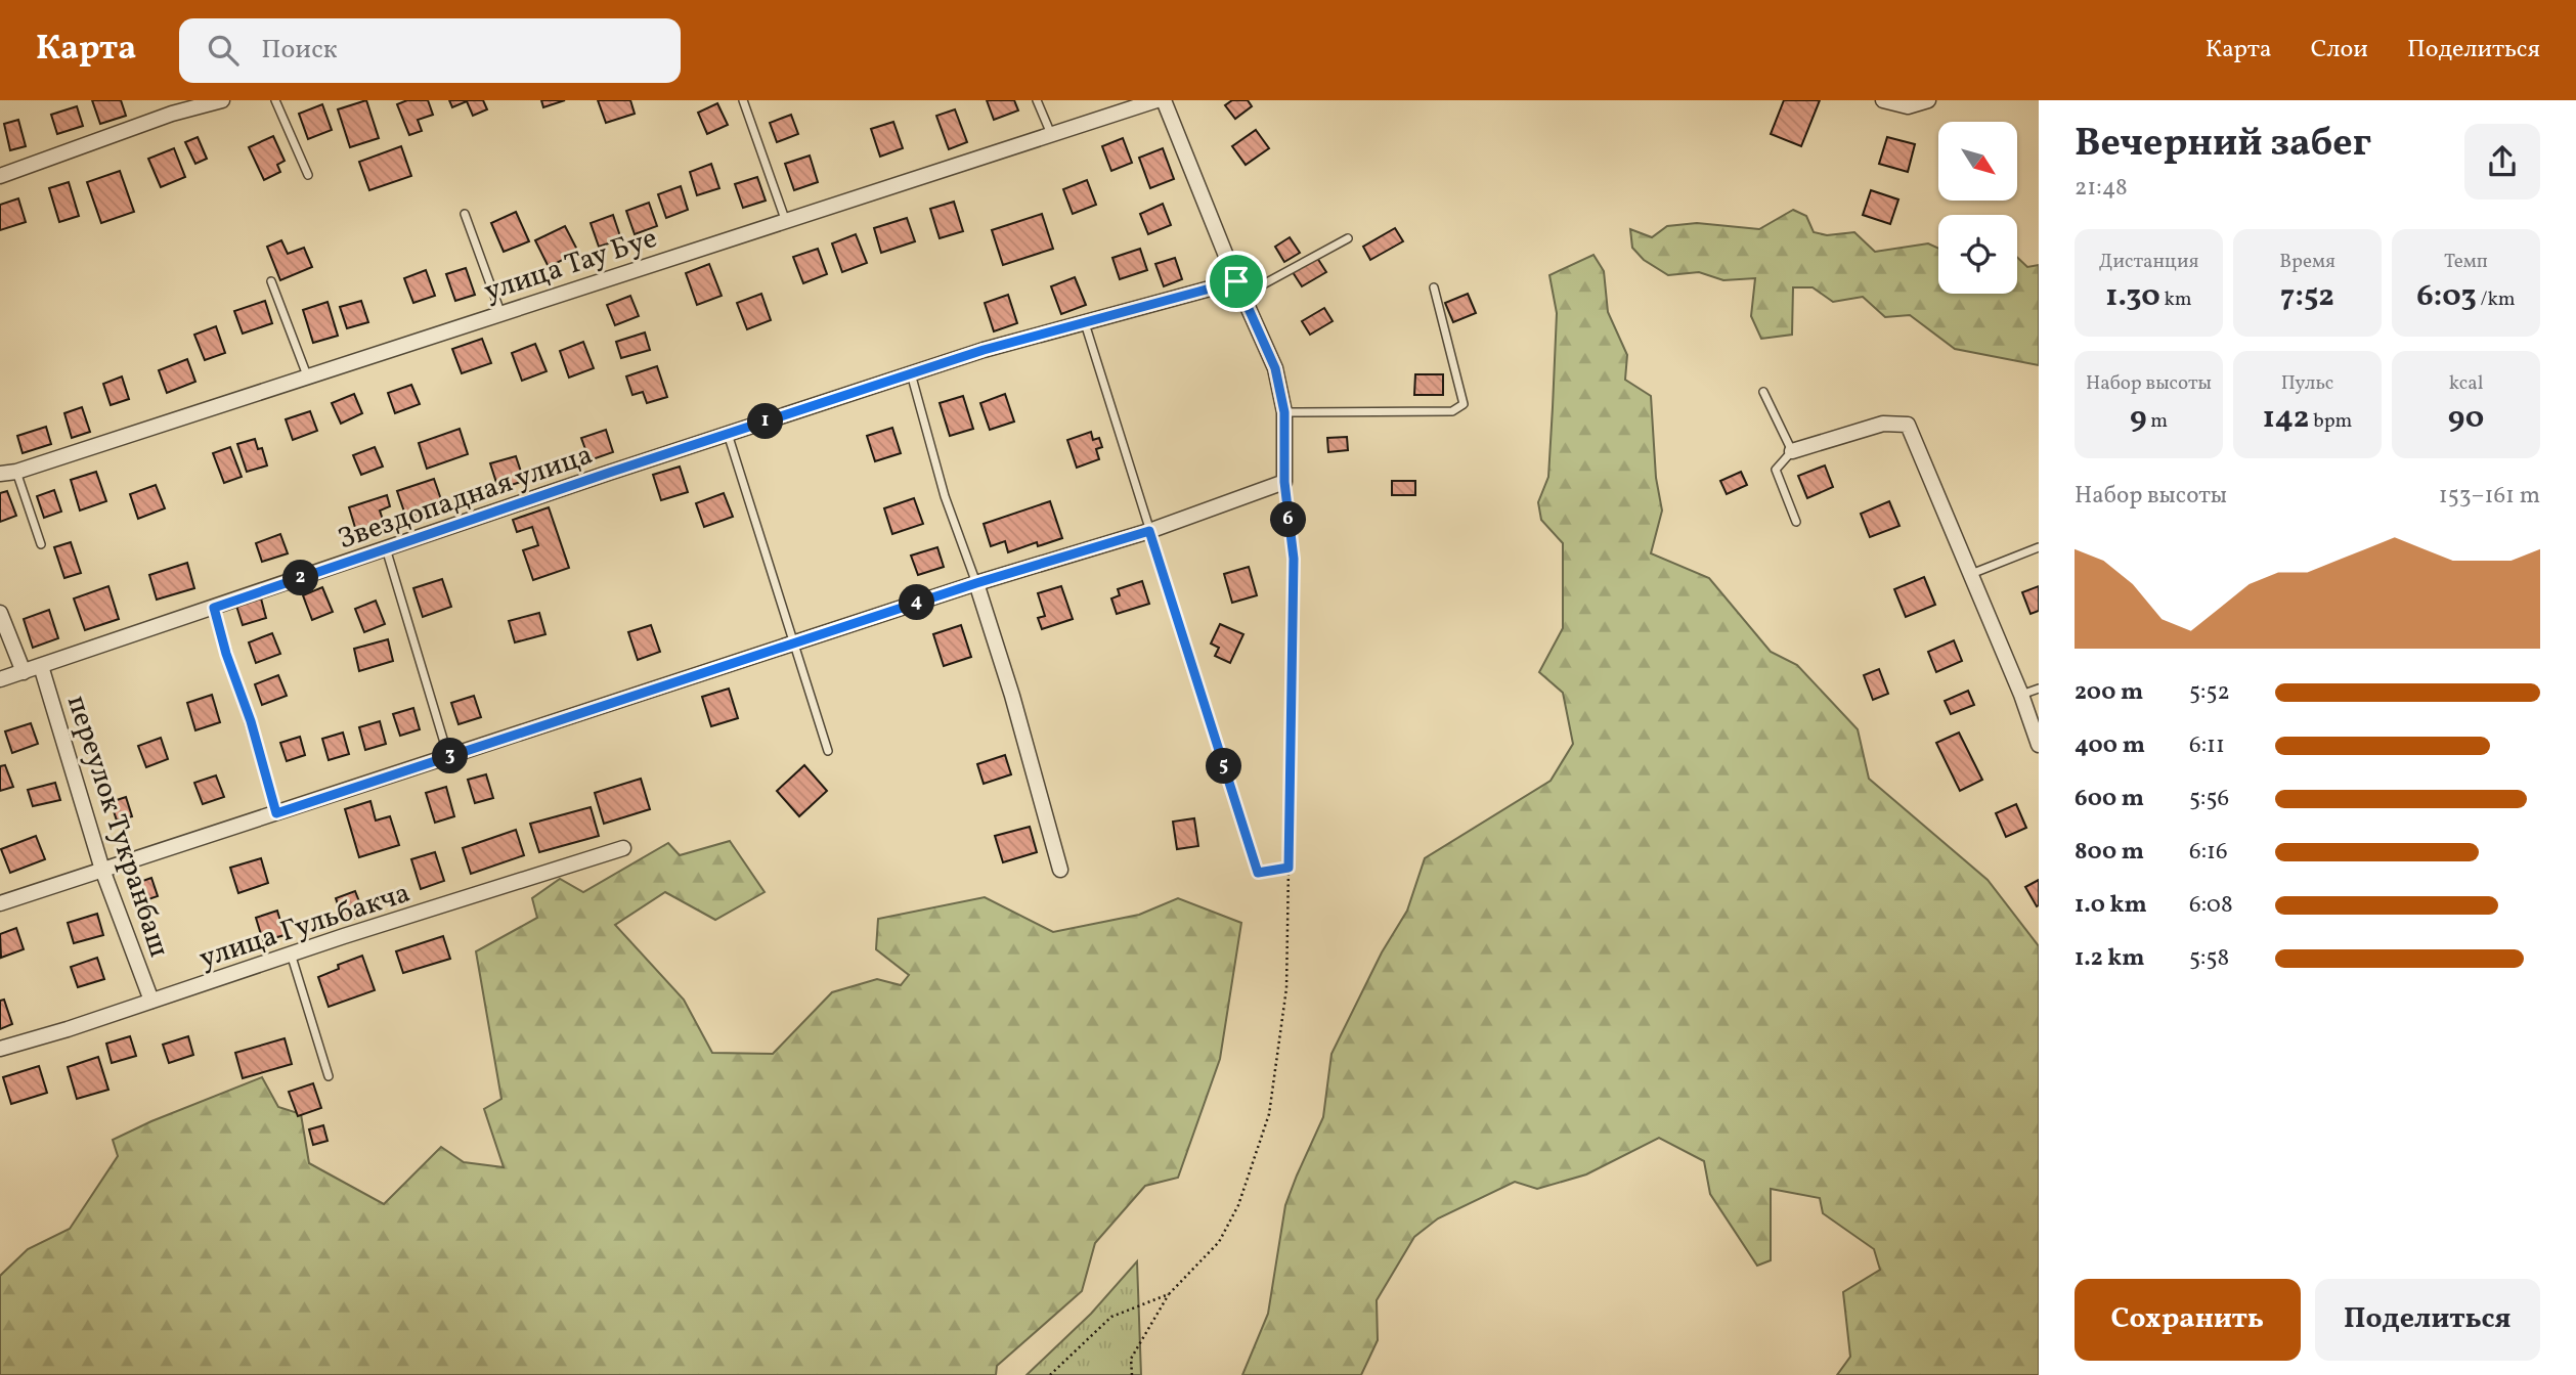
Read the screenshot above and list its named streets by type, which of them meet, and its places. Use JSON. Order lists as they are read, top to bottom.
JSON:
{
  "streets": {
    "street": [
      "улица Тау Буе",
      "Звездопадная улица",
      "переулок Тукранбаш",
      "улица Гульбакча"
    ]
  },
  "crossings": [
    ["Звездопадная улица", "переулок Тукранбаш"],
    ["переулок Тукранбаш", "улица Гульбакча"]
  ],
  "north": "bottom right",
  "page": {
    "header": "Карта",
    "search": "Поиск",
    "nav": ["Карта", "Слои", "Поделиться"],
    "heading": ["Вечерний забег", "21:48"],
    "stats": [
      ["Дистанция", "1.30 km"],
      ["Время", "7:52"],
      ["Темп", "6:03 /km"],
      ["Набор высоты", "9 m"],
      ["Пульс", "142 bpm"],
      ["kcal", "90"]
    ],
    "pins": [
      "1",
      "6",
      "2",
      "4",
      "3",
      "5"
    ],
    "chart": ["Набор высоты", "153–161 m"],
    "list": [
      {
        "name": "200 m",
        "note": "5:52"
      },
      {
        "name": "400 m",
        "note": "6:11"
      },
      {
        "name": "600 m",
        "note": "5:56"
      },
      {
        "name": "800 m",
        "note": "6:16"
      },
      {
        "name": "1.0 km",
        "note": "6:08"
      },
      {
        "name": "1.2 km",
        "note": "5:58"
      }
    ],
    "buttons": ["Сохранить", "Поделиться"]
  }
}
